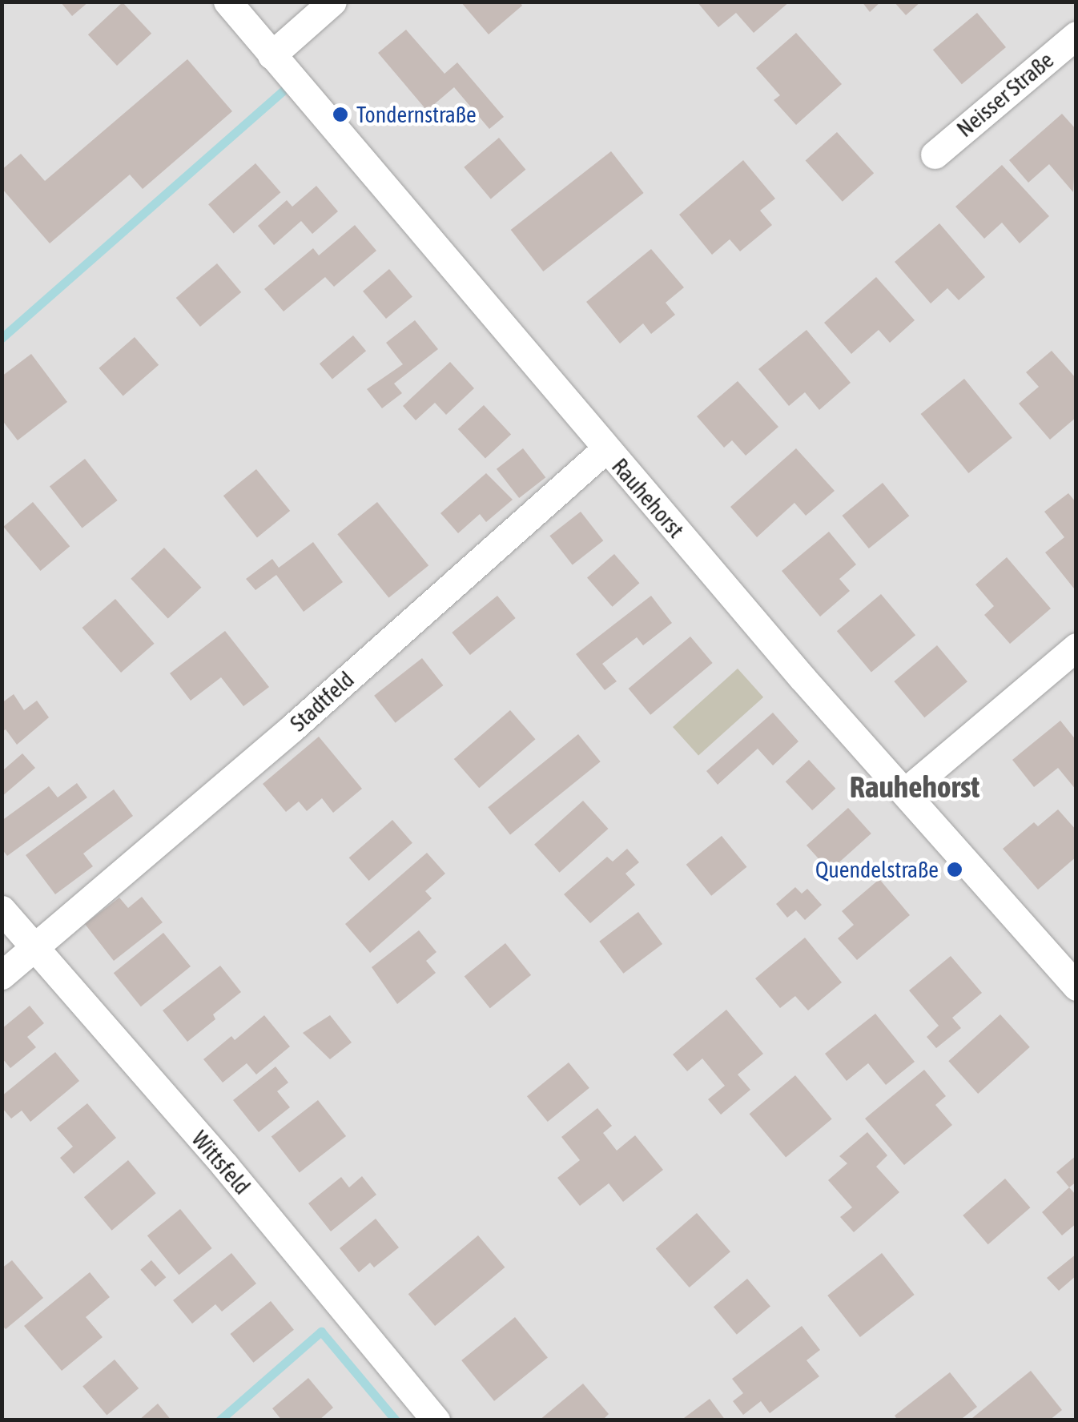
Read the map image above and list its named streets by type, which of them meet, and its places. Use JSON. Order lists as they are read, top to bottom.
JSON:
{
  "streets": {
    "street": [
      "Neisser Straße",
      "Rauhehorst",
      "Stadtfeld",
      "Wittsfeld"
    ]
  },
  "crossings": [
    ["Rauhehorst", "Stadtfeld"],
    ["Stadtfeld", "Wittsfeld"]
  ],
  "districts": ["Rauhehorst"],
  "places": ["Tondernstraße", "Quendelstraße"]
}
